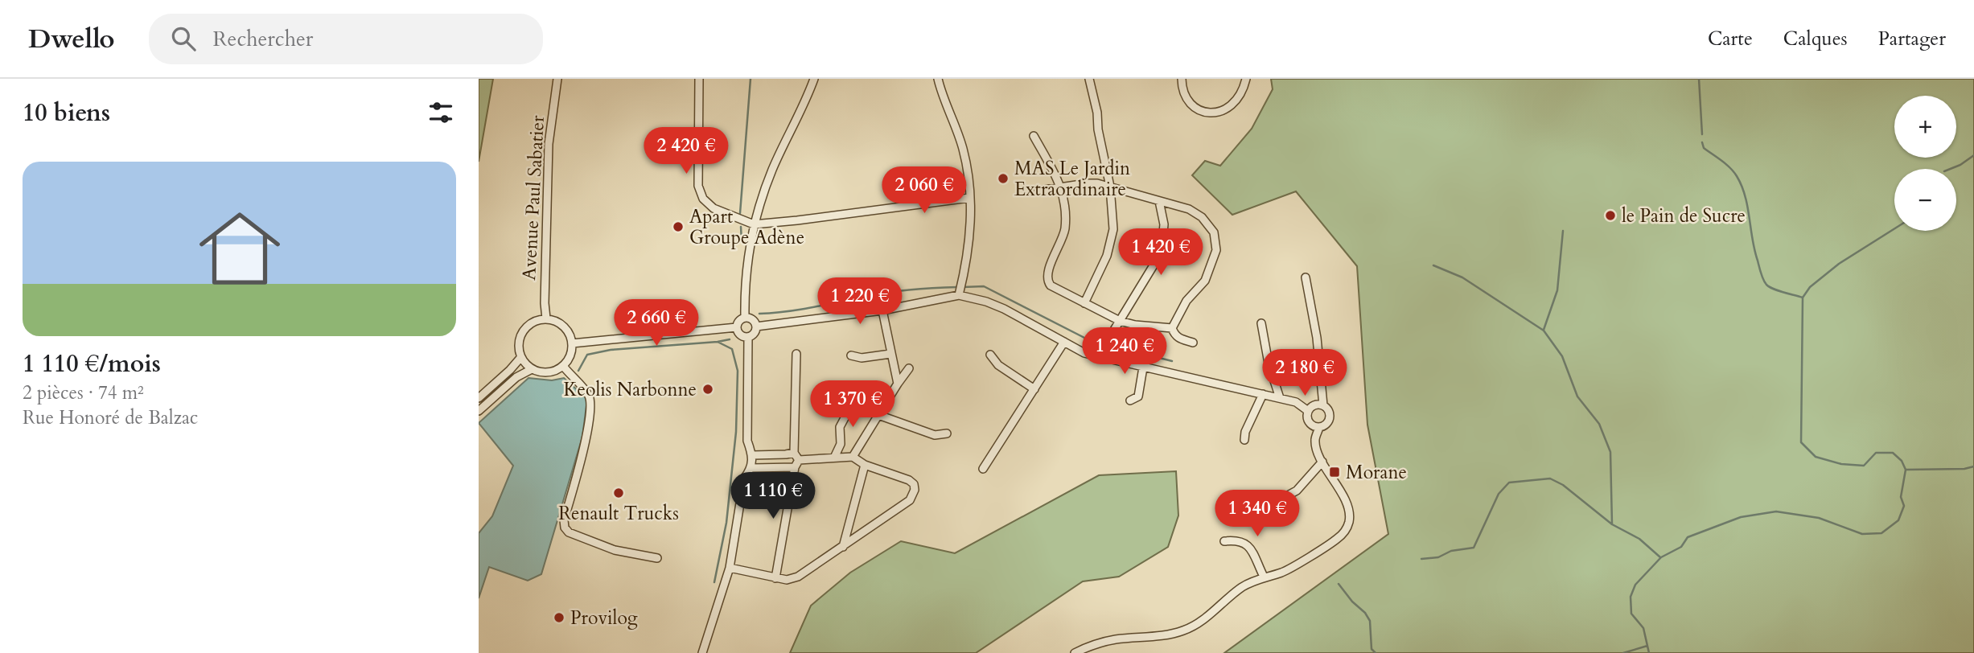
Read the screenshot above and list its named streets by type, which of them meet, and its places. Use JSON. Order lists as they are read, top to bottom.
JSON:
{
  "streets": {
    "street": ["Avenue Paul Sabatier"]
  },
  "places": {
    "other": [
      "MAS Le Jardin Extraordinaire",
      "le Pain de Sucre",
      "Apart Groupe Adène",
      "Keolis Narbonne",
      "Renault Trucks",
      "Provilog"
    ],
    "transit": ["Morane"]
  },
  "page": {
    "header": "Dwello",
    "search": "Rechercher",
    "nav": ["Carte", "Calques", "Partager"],
    "heading": "10 biens",
    "map_buttons": ["+", "−"],
    "price": [
      "2 420 €",
      "2 060 €",
      "1 420 €",
      "1 220 €",
      "2 660 €",
      "1 240 €",
      "2 180 €",
      "1 370 €",
      "1 110 €",
      "1 340 €"
    ],
    "list": [
      {
        "name": "1 110 €/mois",
        "note": "2 pièces · 74 m² · Rue Honoré de Balzac"
      }
    ]
  }
}
